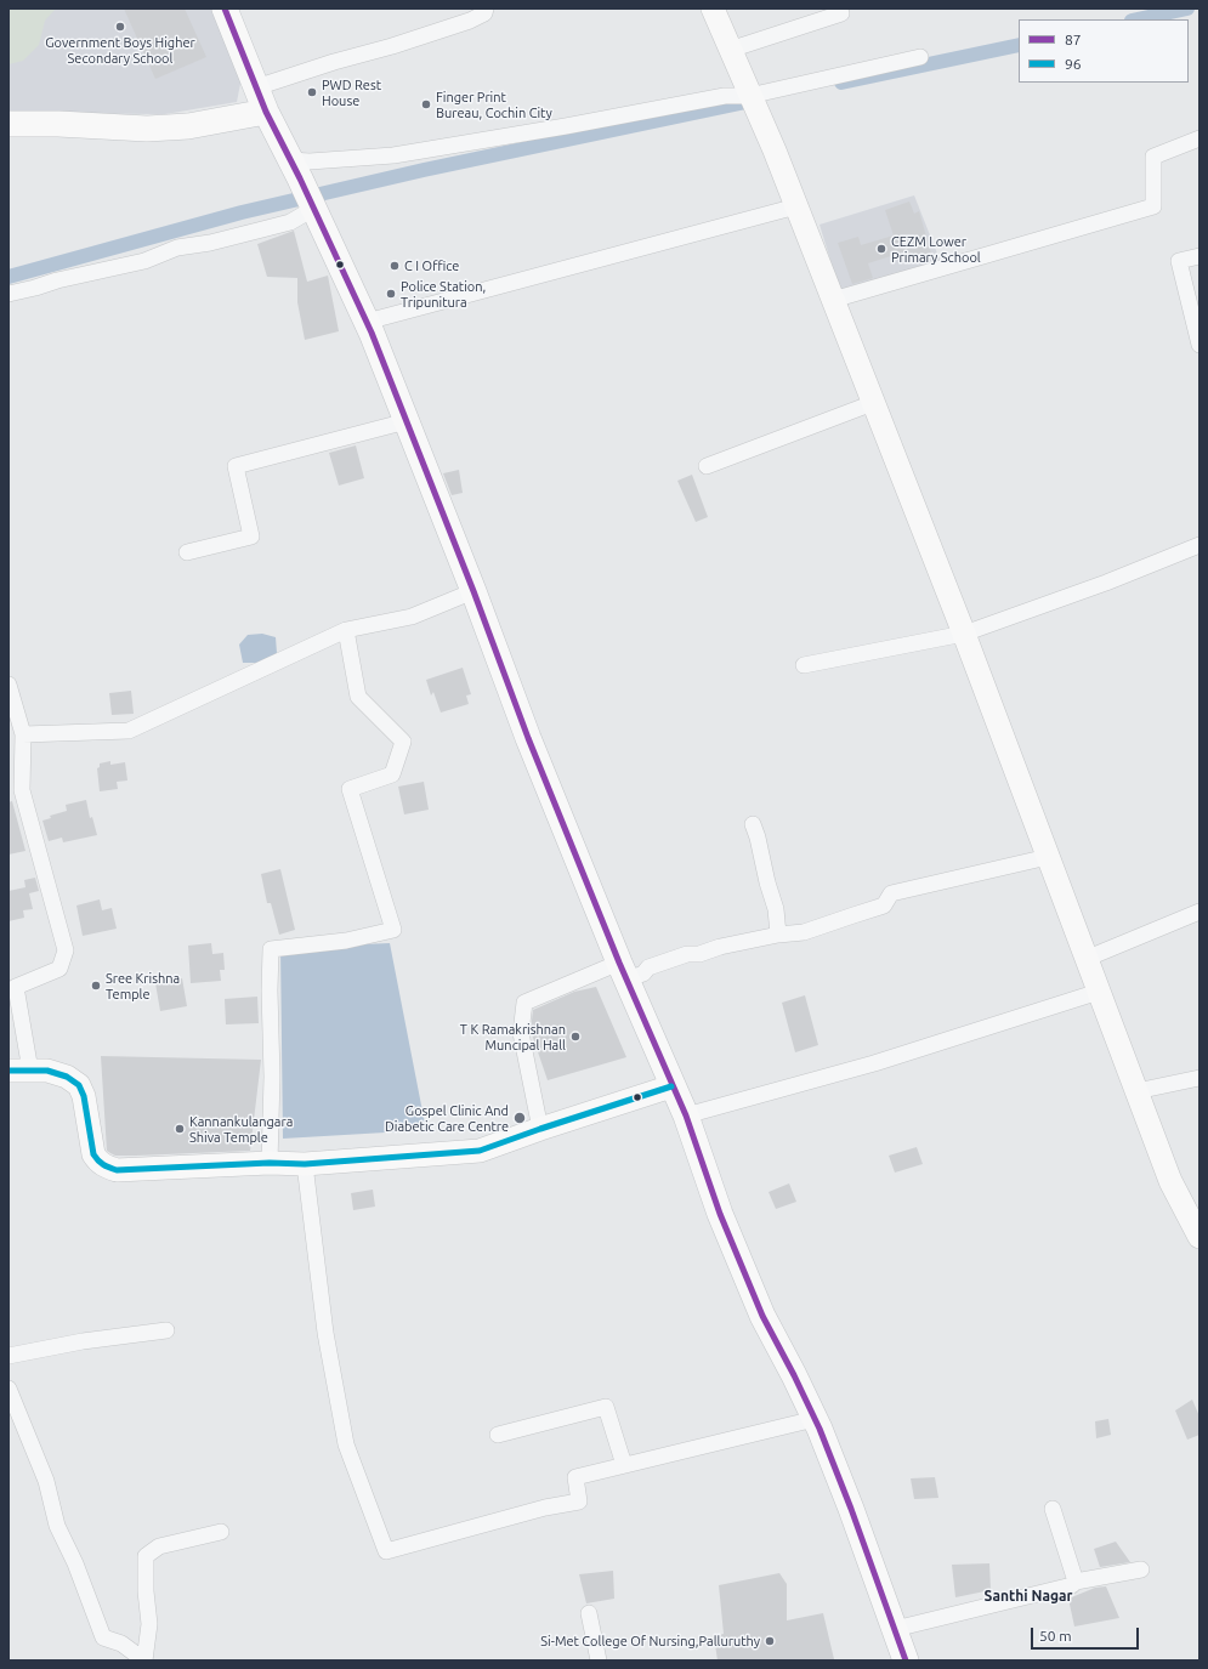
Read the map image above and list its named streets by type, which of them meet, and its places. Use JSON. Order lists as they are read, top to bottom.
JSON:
{
  "districts": ["Santhi Nagar"],
  "places": [
    "Government Boys Higher Secondary School",
    "PWD Rest House",
    "Finger Print Bureau, Cochin City",
    "CEZM Lower Primary School",
    "C I Office",
    "Police Station, Tripunitura",
    "Sree Krishna Temple",
    "T K Ramakrishnan Muncipal Hall",
    "Gospel Clinic And Diabetic Care Centre",
    "Kannankulangara Shiva Temple",
    "Si-Met College Of Nursing,Palluruthy"
  ],
  "lines": ["transit line 87", "transit line 96"],
  "legend": ["87", "96"],
  "scale_bar": "50 m"
}
